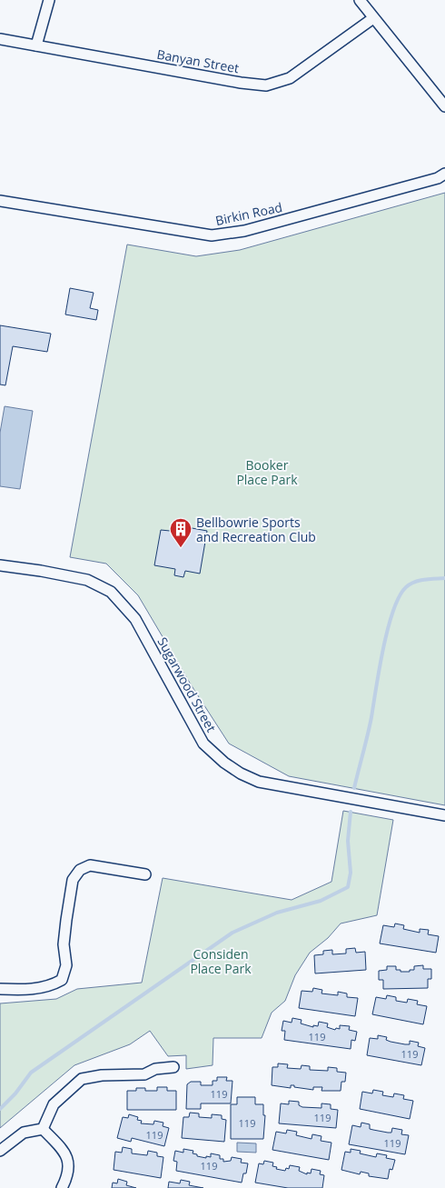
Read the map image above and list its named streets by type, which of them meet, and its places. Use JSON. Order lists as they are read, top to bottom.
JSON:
{
  "streets": {
    "street": ["Banyan Street", "Birkin Road", "Sugarwood Street"]
  },
  "parks": ["Booker Place Park", "Considen Place Park"],
  "places": {
    "building": ["Bellbowrie Sports and Recreation Club"]
  },
  "house_numbers": [
    "119",
    "119",
    "119",
    "119",
    "119",
    "119",
    "119",
    "119"
  ]
}
